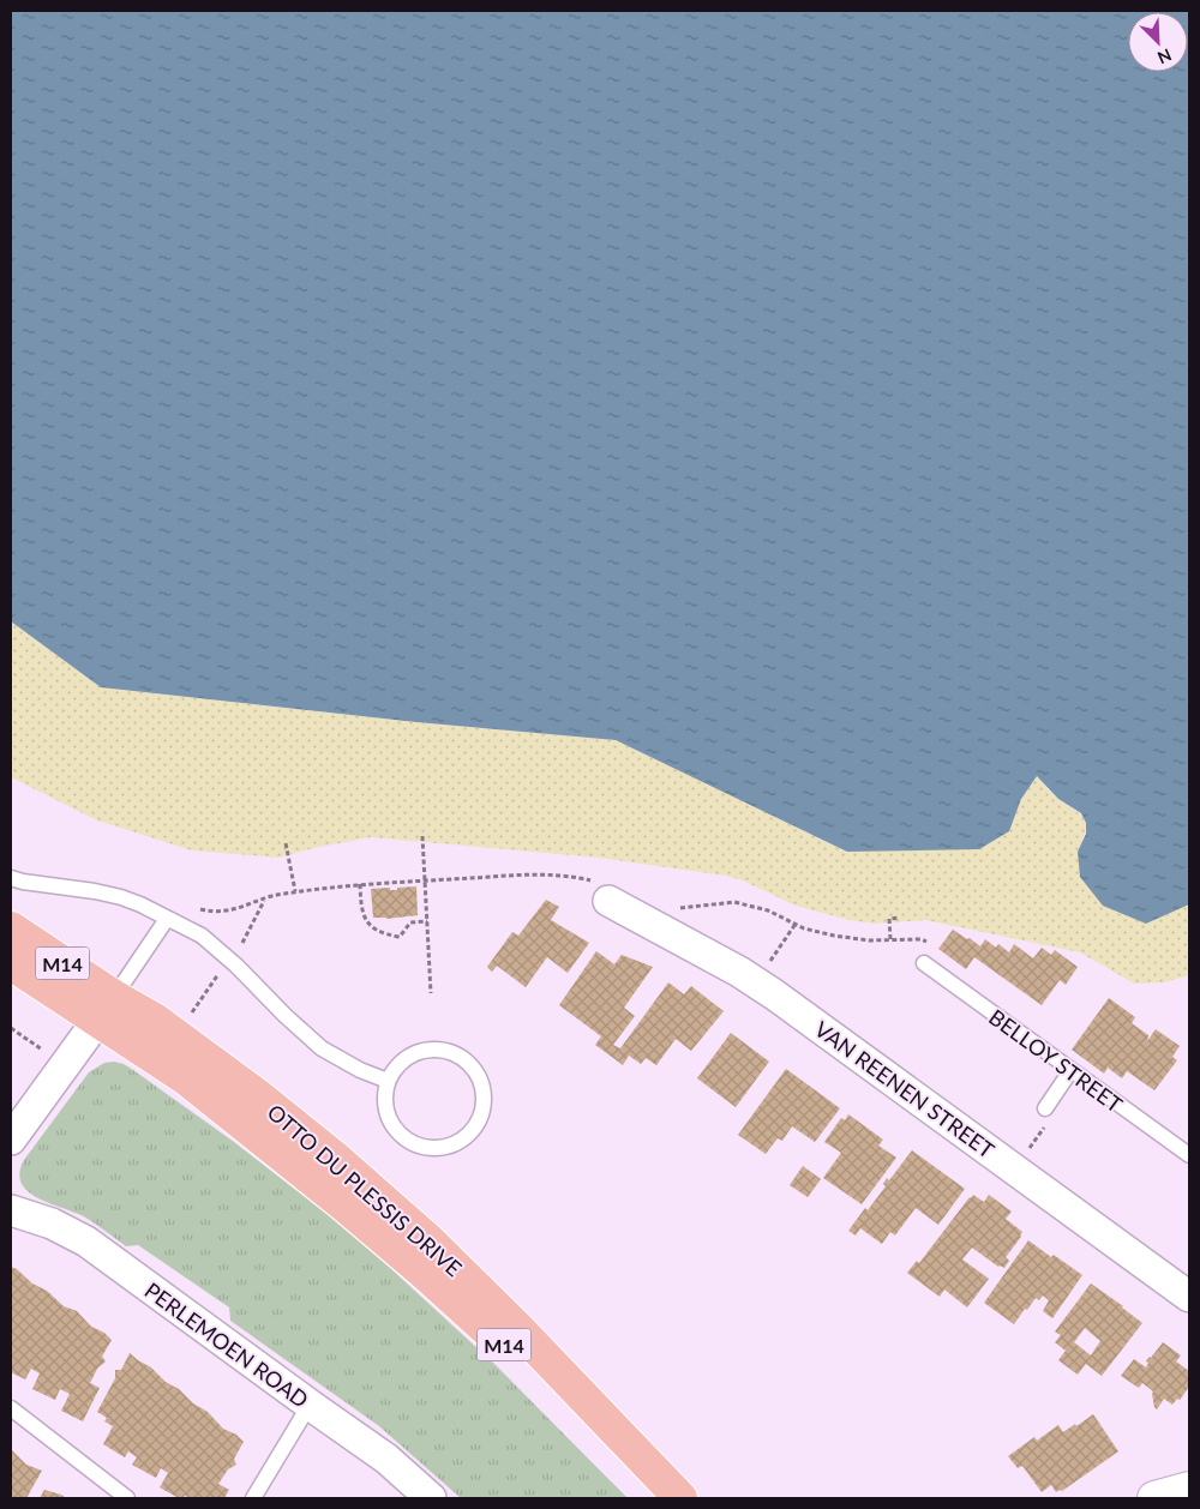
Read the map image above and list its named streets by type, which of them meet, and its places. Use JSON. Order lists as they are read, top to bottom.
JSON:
{
  "streets": {
    "main road": ["M14", "OTTO DU PLESSIS DRIVE"],
    "street": ["VAN REENEN STREET", "PERLEMOEN ROAD"],
    "lane": ["BELLOY STREET"]
  },
  "north": "bottom right"
}
